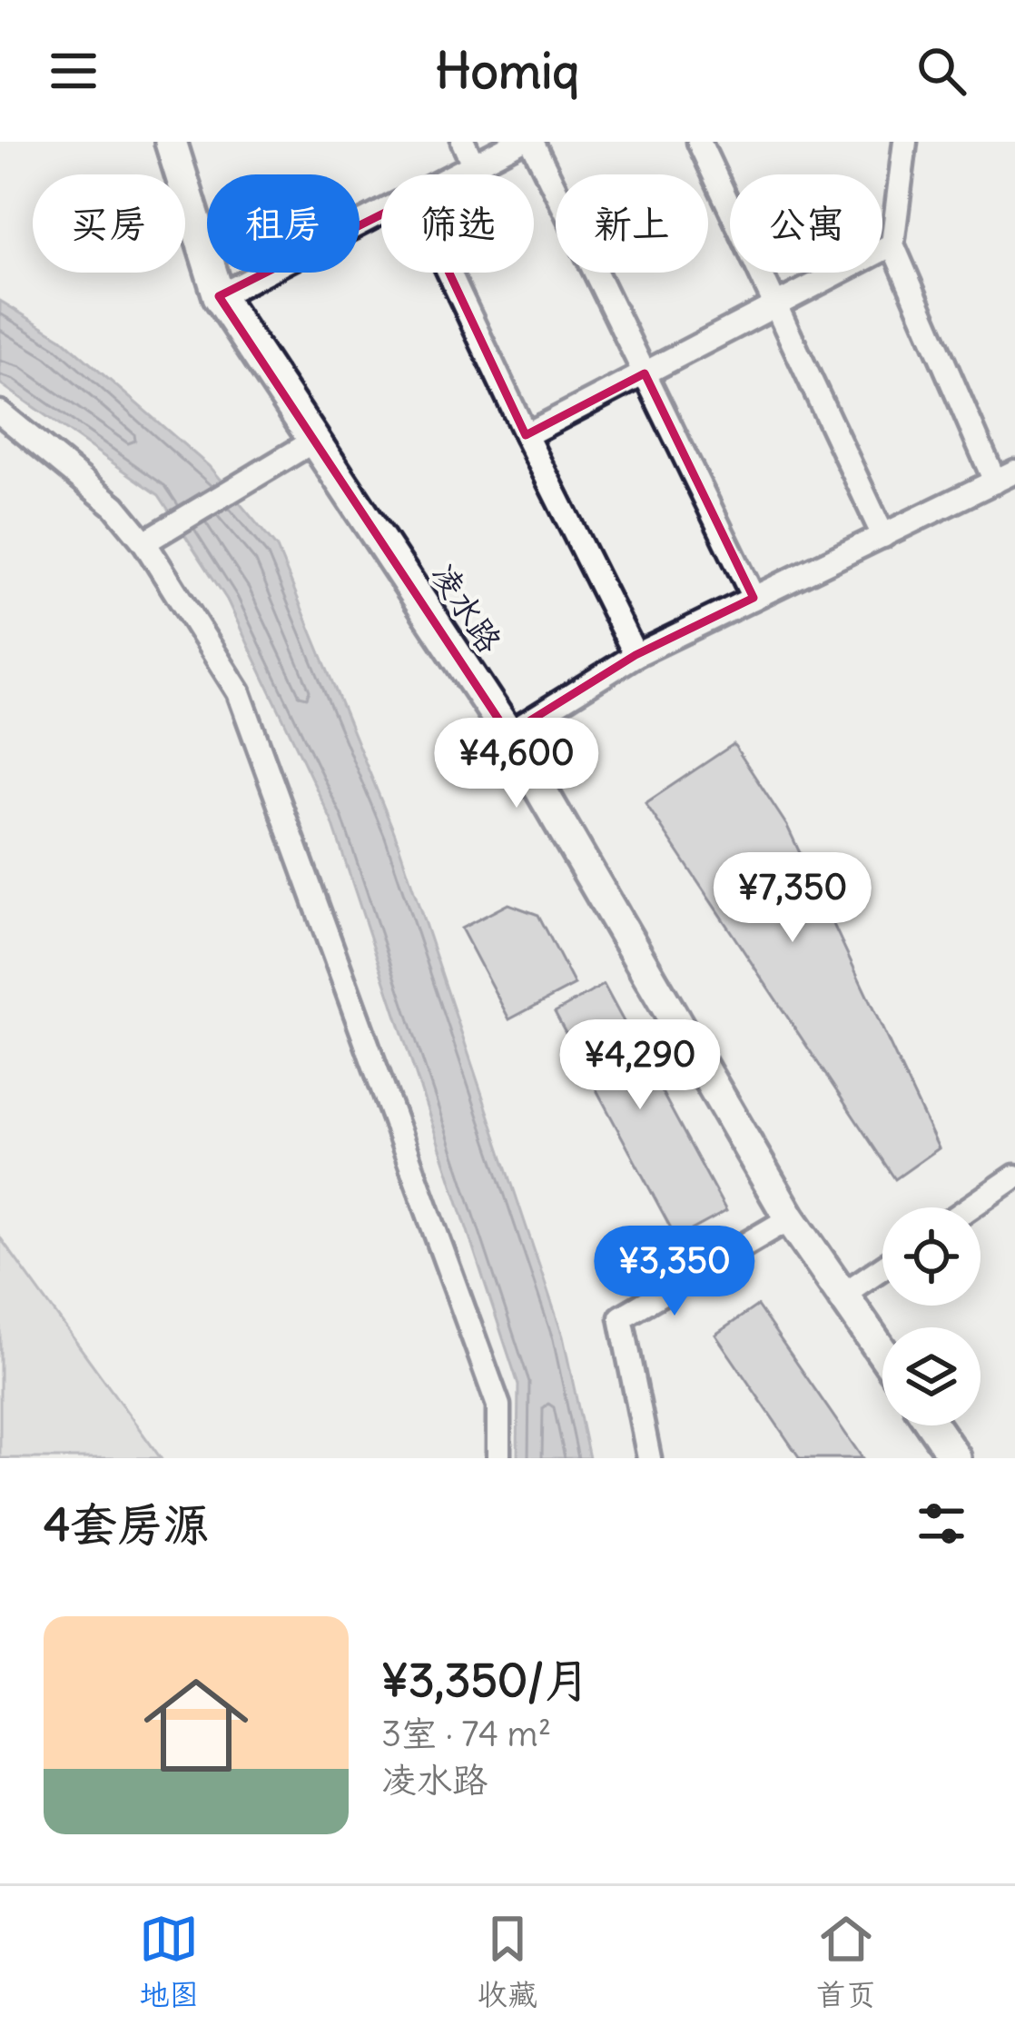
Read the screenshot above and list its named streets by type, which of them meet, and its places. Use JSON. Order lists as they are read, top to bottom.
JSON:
{
  "streets": {
    "street": ["凌水路"]
  },
  "page": {
    "header": "Homiq",
    "chip": [
      "买房",
      "租房",
      "筛选",
      "新上",
      "公寓"
    ],
    "price": [
      "¥4,600",
      "¥7,350",
      "¥4,290",
      "¥3,350"
    ],
    "heading": "4套房源",
    "list": [
      {
        "name": "¥3,350/月",
        "note": "3室 · 74 m² · 凌水路"
      }
    ],
    "tabs": ["地图", "收藏", "首页"]
  }
}
